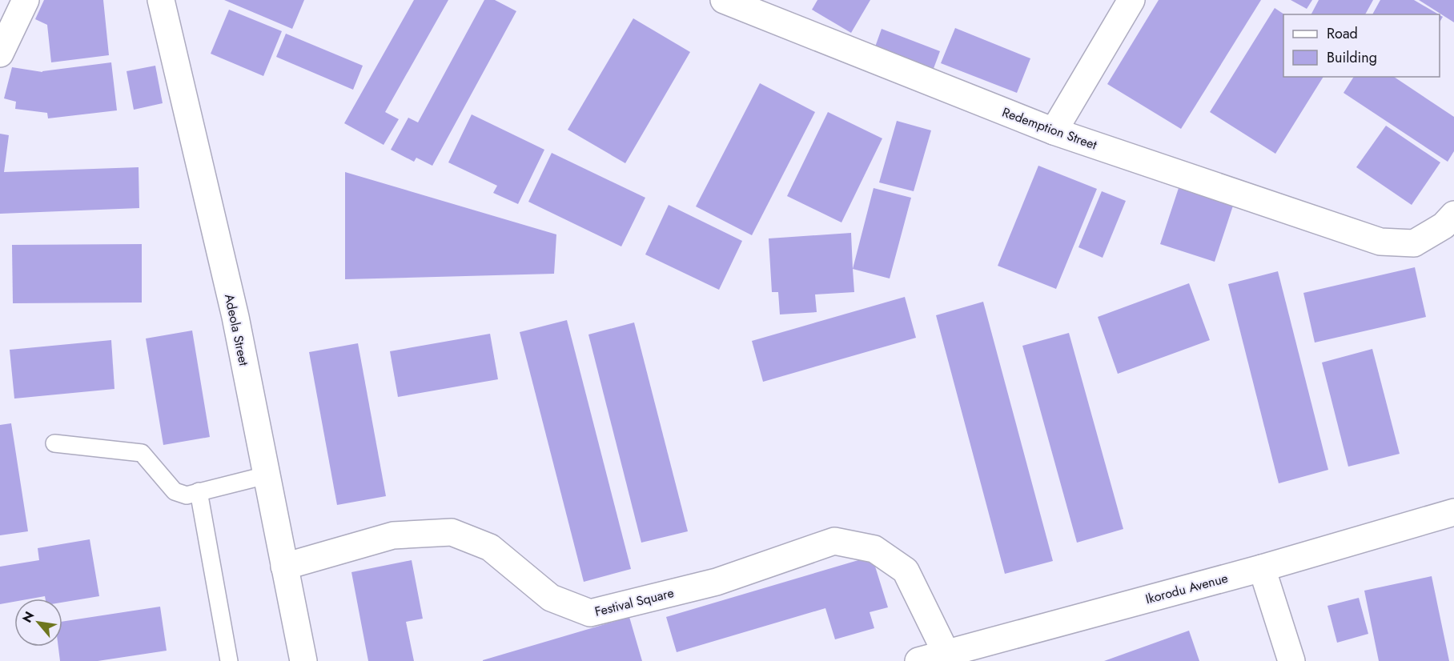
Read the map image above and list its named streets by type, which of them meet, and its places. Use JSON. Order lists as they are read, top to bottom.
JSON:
{
  "streets": {
    "street": [
      "Redemption Street",
      "Adeola Street",
      "Ikorodu Avenue",
      "Festival Square"
    ]
  },
  "crossings": [
    ["Adeola Street", "Festival Square"],
    ["Ikorodu Avenue", "Festival Square"]
  ],
  "legend": ["Road", "Building"],
  "north": "top left"
}
